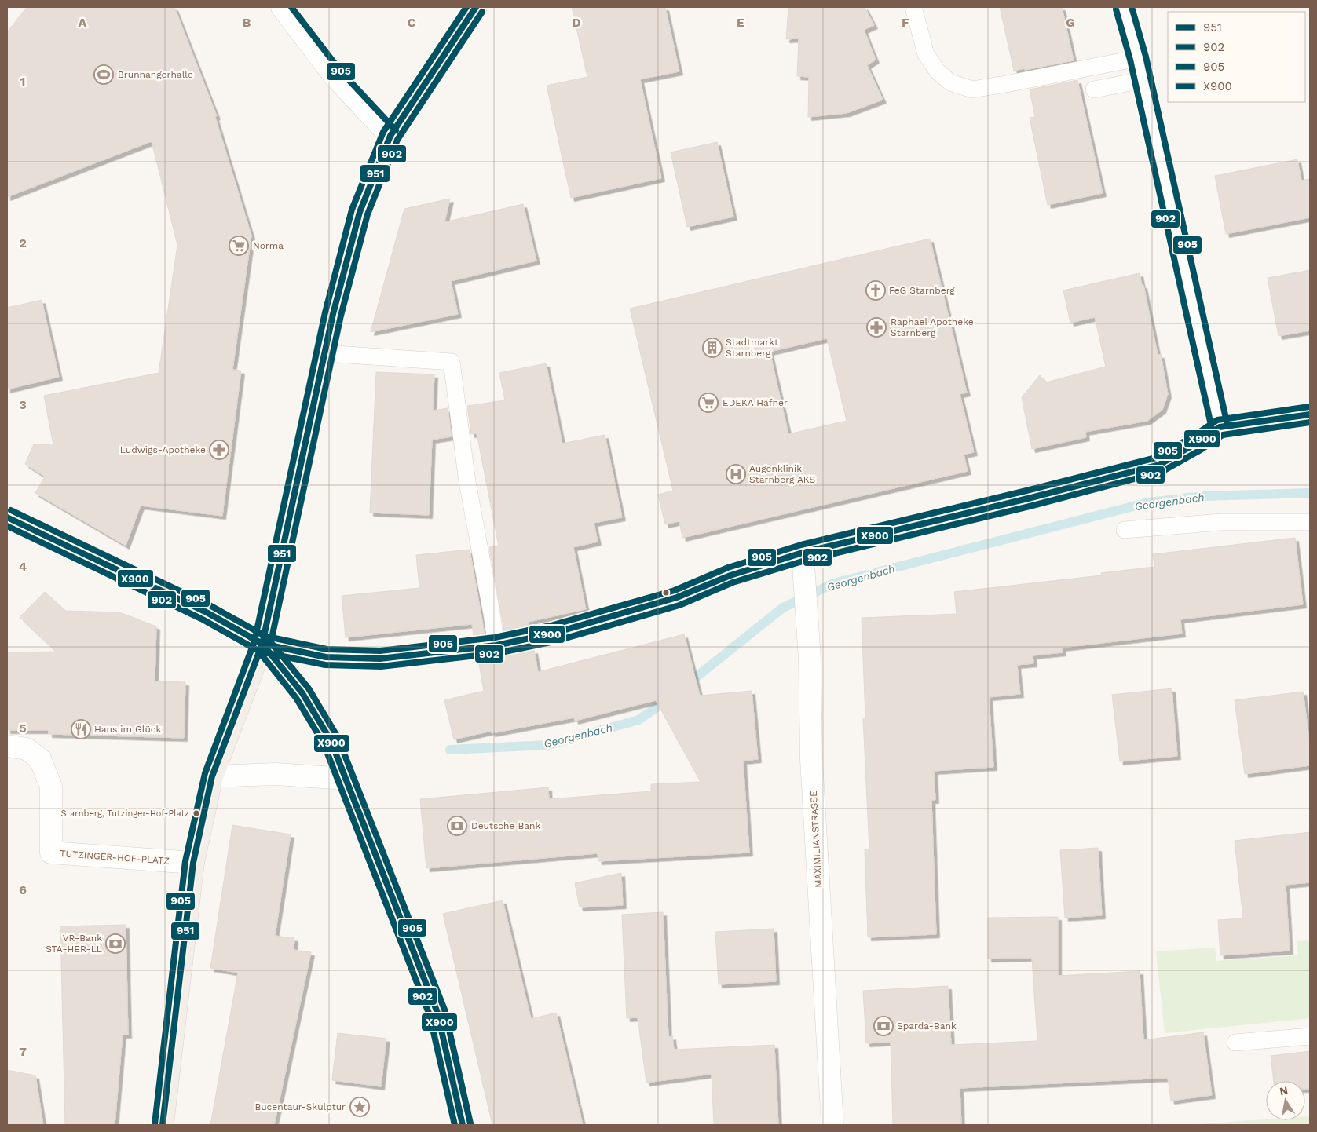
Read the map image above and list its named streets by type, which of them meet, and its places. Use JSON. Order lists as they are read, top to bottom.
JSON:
{
  "streets": {
    "street": ["MAXIMILIANSTRASSE", "TUTZINGER-HOF-PLATZ"]
  },
  "water": ["Georgenbach"],
  "places": {
    "sports": ["Brunnangerhalle"],
    "supermarket": ["Norma", "EDEKA Häfner"],
    "church": ["FeG Starnberg"],
    "pharmacy": ["Raphael Apotheke Starnberg", "Ludwigs-Apotheke"],
    "building": ["Stadtmarkt Starnberg"],
    "hospital": ["Augenklinik Starnberg AKS"],
    "restaurant": ["Hans im Glück"],
    "other": ["Starnberg, Tutzinger-Hof-Platz"],
    "bank": ["Deutsche Bank", "VR-Bank STA-HER-LL", "Sparda-Bank"],
    "place": ["Bucentaur-Skulptur"]
  },
  "lines": [
    "transit line 951",
    "transit line 905",
    "transit line 902",
    "transit line X900"
  ],
  "legend": [
    "951",
    "902",
    "905",
    "X900"
  ],
  "north": "top",
  "grid": {
    "columns": [
      "A",
      "B",
      "C",
      "D",
      "E",
      "F",
      "G"
    ],
    "rows": [
      "1",
      "2",
      "3",
      "4",
      "5",
      "6",
      "7"
    ]
  }
}
